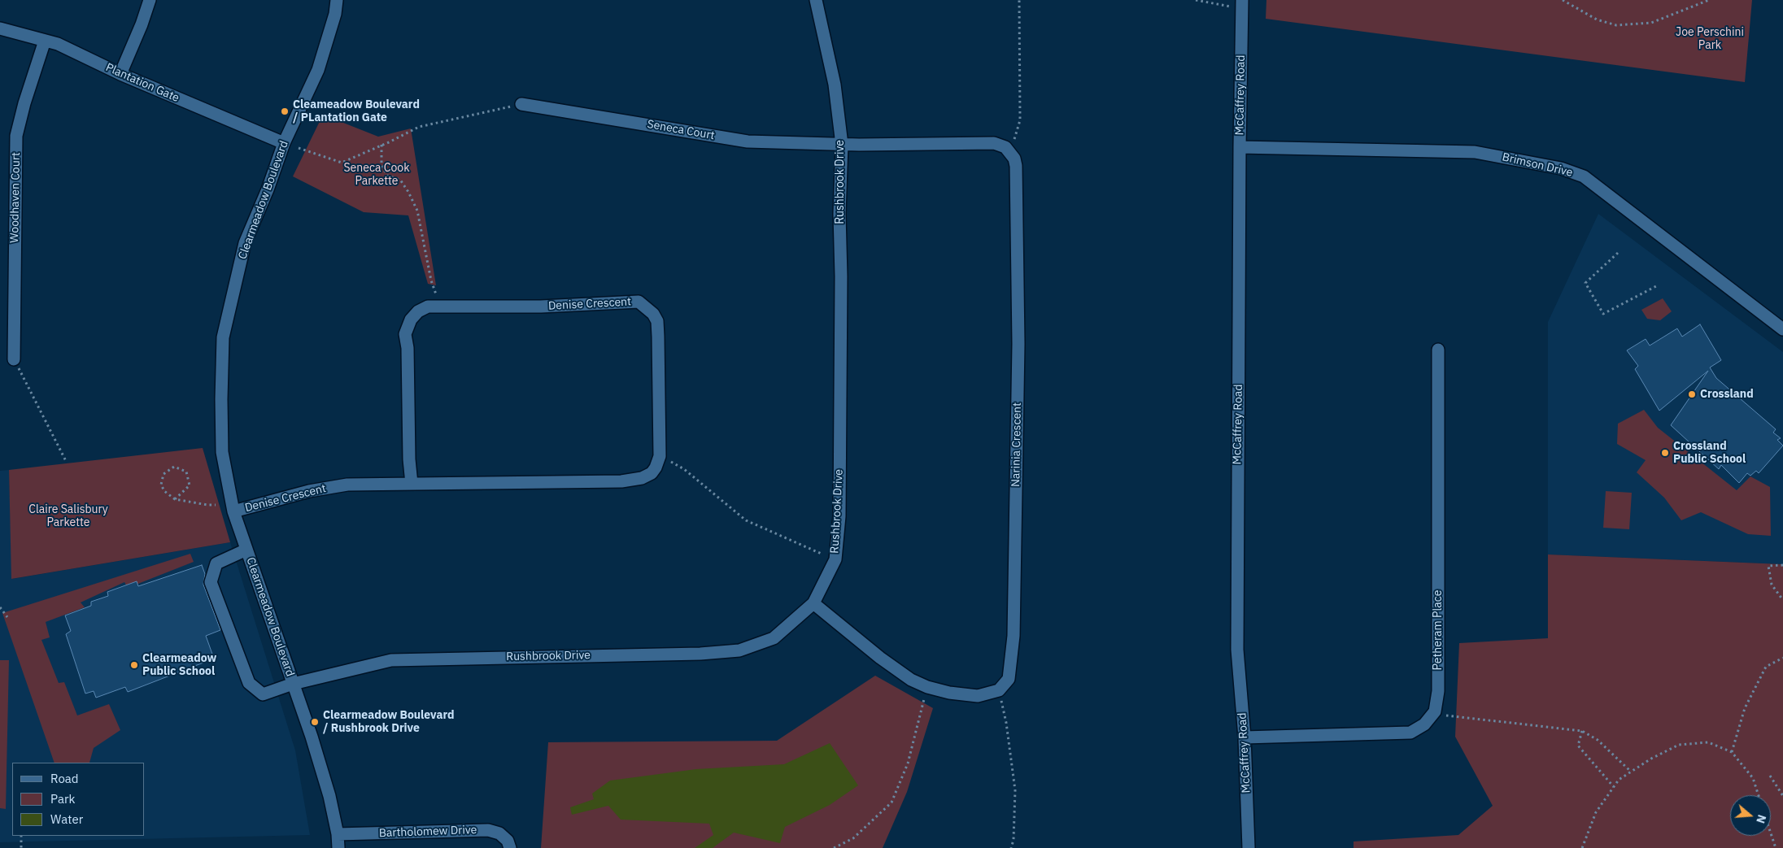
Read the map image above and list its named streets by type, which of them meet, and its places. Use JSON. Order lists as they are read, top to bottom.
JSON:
{
  "streets": {
    "street": [
      "Plantation Gate",
      "McCaffrey Road",
      "Seneca Court",
      "Brimson Drive",
      "Rushbrook Drive",
      "Woodhaven Court",
      "Clearmeadow Boulevard",
      "Denise Crescent",
      "Narinia Crescent",
      "Petheram Place",
      "Bartholomew Drive"
    ]
  },
  "crossings": [
    ["Plantation Gate", "Woodhaven Court"],
    ["Plantation Gate", "Clearmeadow Boulevard"],
    ["McCaffrey Road", "Brimson Drive"],
    ["Seneca Court", "Rushbrook Drive"],
    ["Rushbrook Drive", "Clearmeadow Boulevard"],
    ["Clearmeadow Boulevard", "Denise Crescent"],
    ["Clearmeadow Boulevard", "Bartholomew Drive"]
  ],
  "parks": ["Joe Perschini Park", "Seneca Cook Parkette", "Claire Salisbury Parkette"],
  "places": [
    "Cleameadow Boulevard / PLantation Gate",
    "Crossland",
    "Crossland Public School",
    "Clearmeadow Public School",
    "Clearmeadow Boulevard / Rushbrook Drive"
  ],
  "legend": ["Road", "Park", "Water"],
  "north": "right"
}
